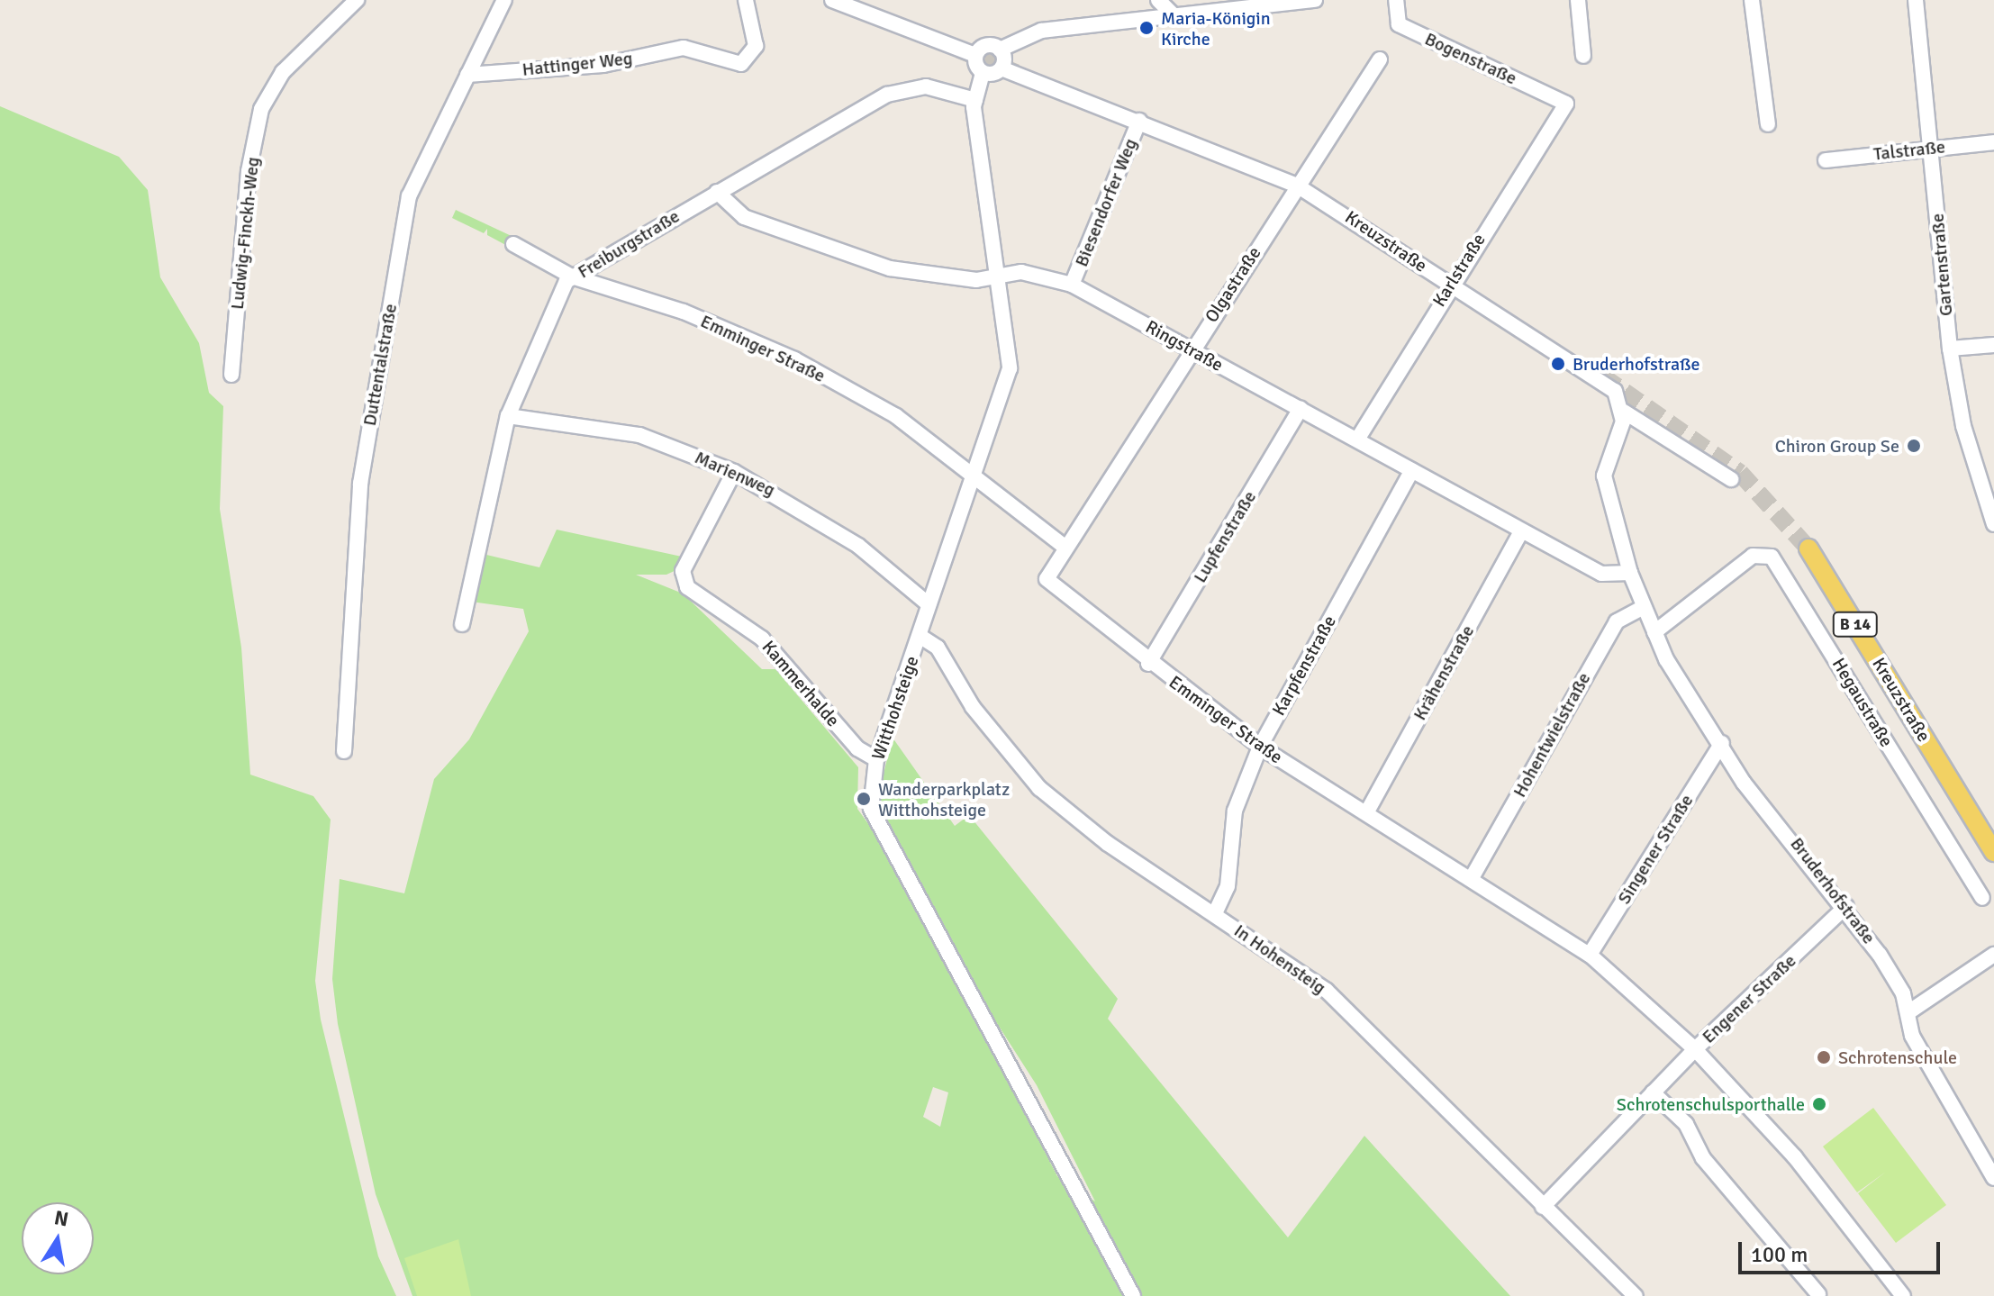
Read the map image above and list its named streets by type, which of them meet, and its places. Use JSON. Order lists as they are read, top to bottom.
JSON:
{
  "streets": {
    "main road": ["Kreuzstraße", "B 14"],
    "street": [
      "Bogenstraße",
      "Hattinger Weg",
      "Talstraße",
      "Biesendorfer Weg",
      "Ludwig-Finckh-Weg",
      "Freiburgstraße",
      "Gartenstraße",
      "Karlstraße",
      "Olgastraße",
      "Ringstraße",
      "Emminger Straße",
      "Duttentalstraße",
      "Marienweg",
      "Lupfenstraße",
      "Karpfenstraße",
      "Krähenstraße",
      "Kammerhalde",
      "Hegaustraße",
      "Witthohsteige",
      "Hohentwielstraße",
      "Singener Straße",
      "Bruderhofstraße",
      "In Hohensteig",
      "Engener Straße"
    ]
  },
  "crossings": [
    ["Bogenstraße", "Karlstraße"],
    ["Hattinger Weg", "Duttentalstraße"],
    ["Talstraße", "Gartenstraße"],
    ["Biesendorfer Weg", "Kreuzstraße"],
    ["Biesendorfer Weg", "Ringstraße"],
    ["Kreuzstraße", "Karlstraße"],
    ["Kreuzstraße", "Olgastraße"],
    ["Kreuzstraße", "Bruderhofstraße"],
    ["Freiburgstraße", "Ringstraße"],
    ["Freiburgstraße", "Emminger Straße"],
    ["Freiburgstraße", "Marienweg"],
    ["Freiburgstraße", "Witthohsteige"],
    ["Karlstraße", "Ringstraße"],
    ["Olgastraße", "Ringstraße"],
    ["Olgastraße", "Emminger Straße"],
    ["Ringstraße", "Lupfenstraße"],
    ["Ringstraße", "Karpfenstraße"],
    ["Ringstraße", "Krähenstraße"],
    ["Ringstraße", "Witthohsteige"],
    ["Ringstraße", "Bruderhofstraße"],
    ["Emminger Straße", "Lupfenstraße"],
    ["Emminger Straße", "Karpfenstraße"],
    ["Emminger Straße", "Krähenstraße"],
    ["Emminger Straße", "Witthohsteige"],
    ["Emminger Straße", "Hohentwielstraße"],
    ["Emminger Straße", "Singener Straße"],
    ["Emminger Straße", "Engener Straße"],
    ["Marienweg", "Kammerhalde"],
    ["Marienweg", "Witthohsteige"],
    ["Karpfenstraße", "In Hohensteig"],
    ["Kammerhalde", "Witthohsteige"],
    ["Hegaustraße", "Bruderhofstraße"],
    ["Witthohsteige", "In Hohensteig"],
    ["Hohentwielstraße", "Bruderhofstraße"],
    ["Singener Straße", "Bruderhofstraße"],
    ["Bruderhofstraße", "Engener Straße"],
    ["In Hohensteig", "Engener Straße"]
  ],
  "places": [
    "Maria-Königin Kirche",
    "Bruderhofstraße",
    "Chiron Group Se",
    "Wanderparkplatz Witthohsteige",
    "Schrotenschule",
    "Schrotenschulsporthalle"
  ],
  "scale_bar": "100 m",
  "north": "top"
}
